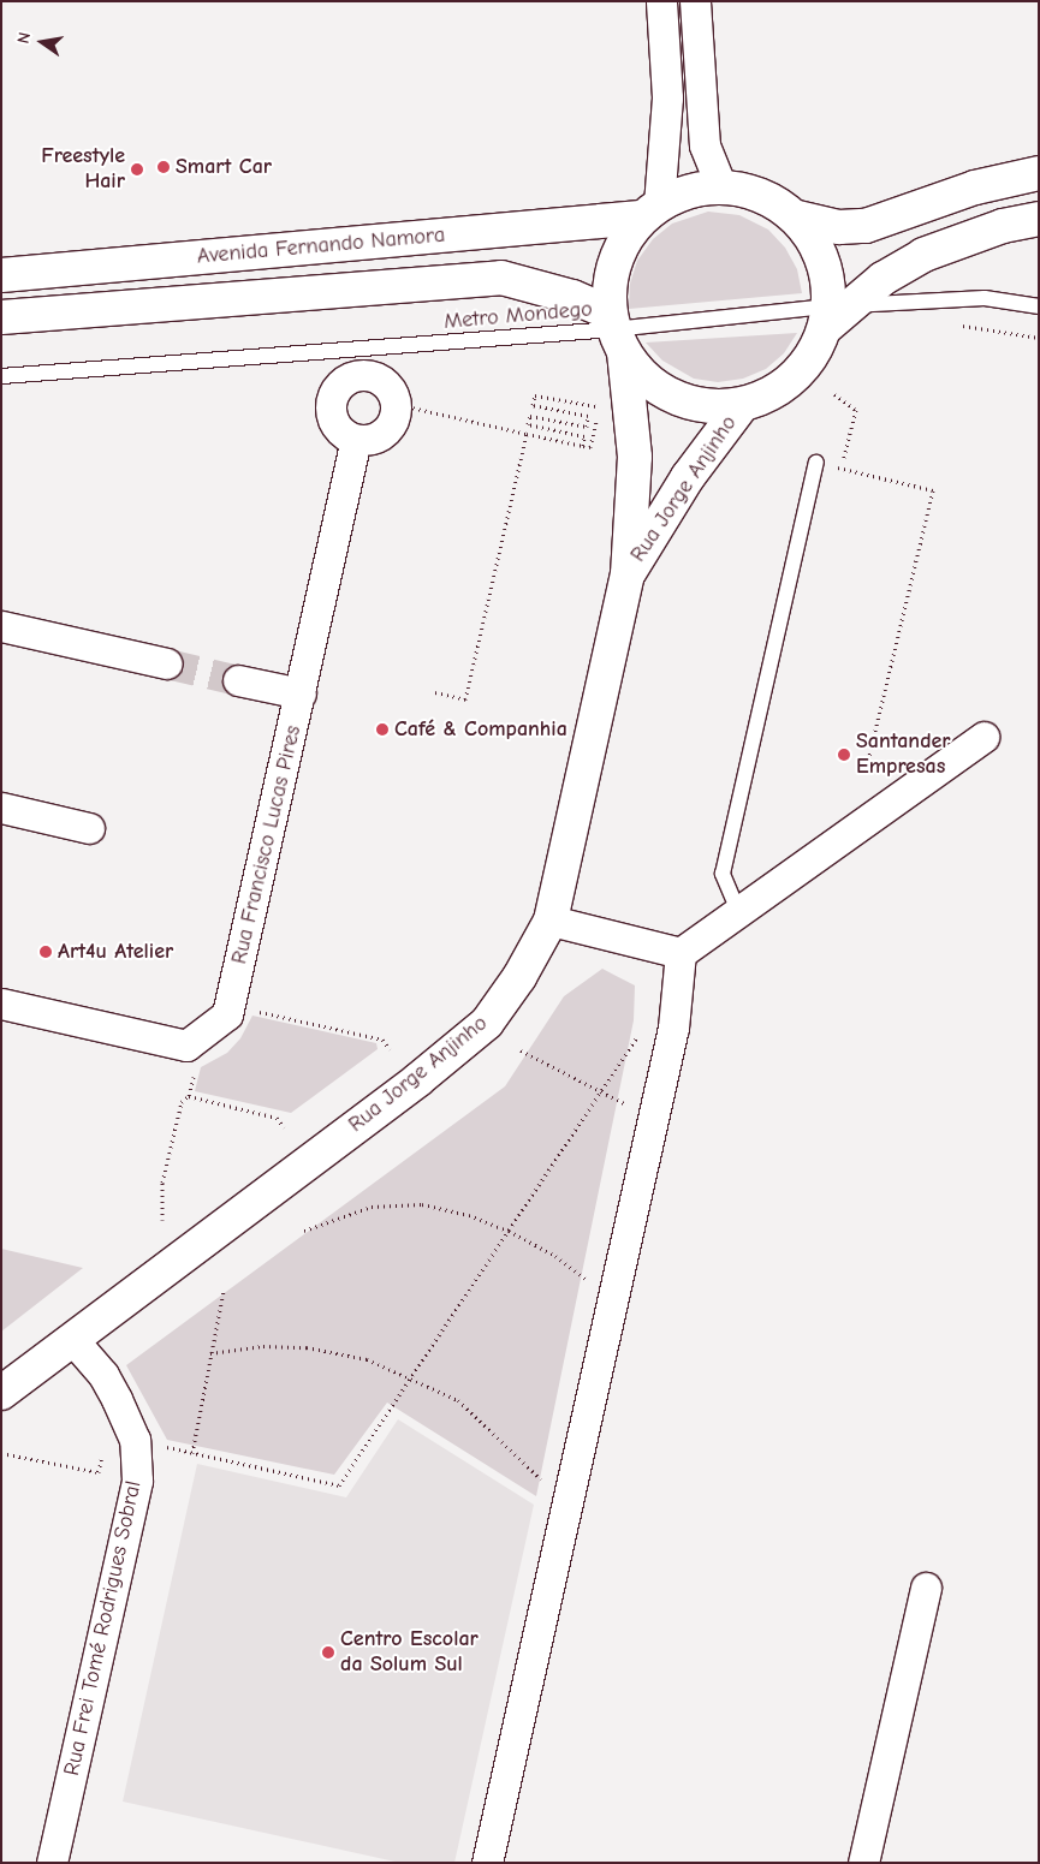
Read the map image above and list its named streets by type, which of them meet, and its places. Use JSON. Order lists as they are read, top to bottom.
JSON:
{
  "streets": {
    "main road": ["Avenida Fernando Namora", "Rua Jorge Anjinho"],
    "street": ["Rua Francisco Lucas Pires", "Rua Frei Tomé Rodrigues Sobral"],
    "lane": ["Metro Mondego"]
  },
  "crossings": [
    ["Avenida Fernando Namora", "Metro Mondego"],
    ["Avenida Fernando Namora", "Rua Jorge Anjinho"],
    ["Metro Mondego", "Rua Jorge Anjinho"],
    ["Rua Jorge Anjinho", "Rua Frei Tomé Rodrigues Sobral"]
  ],
  "places": [
    "Smart Car",
    "Freestyle Hair",
    "Café & Companhia",
    "Santander Empresas",
    "Art4u Atelier",
    "Centro Escolar da Solum Sul"
  ],
  "north": "left"
}
